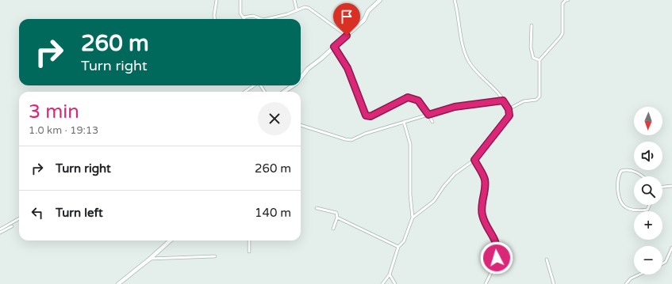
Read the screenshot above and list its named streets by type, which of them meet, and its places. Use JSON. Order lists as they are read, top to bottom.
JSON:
{
  "north": "bottom",
  "page": {
    "turn": ["260 m", "Turn right"],
    "heading": ["3 min", "1.0 km · 19:13"],
    "map_buttons": ["+", "−"],
    "list": [
      {
        "name": "Turn right",
        "value": "260 m"
      },
      {
        "name": "Turn left",
        "value": "140 m"
      }
    ]
  }
}
